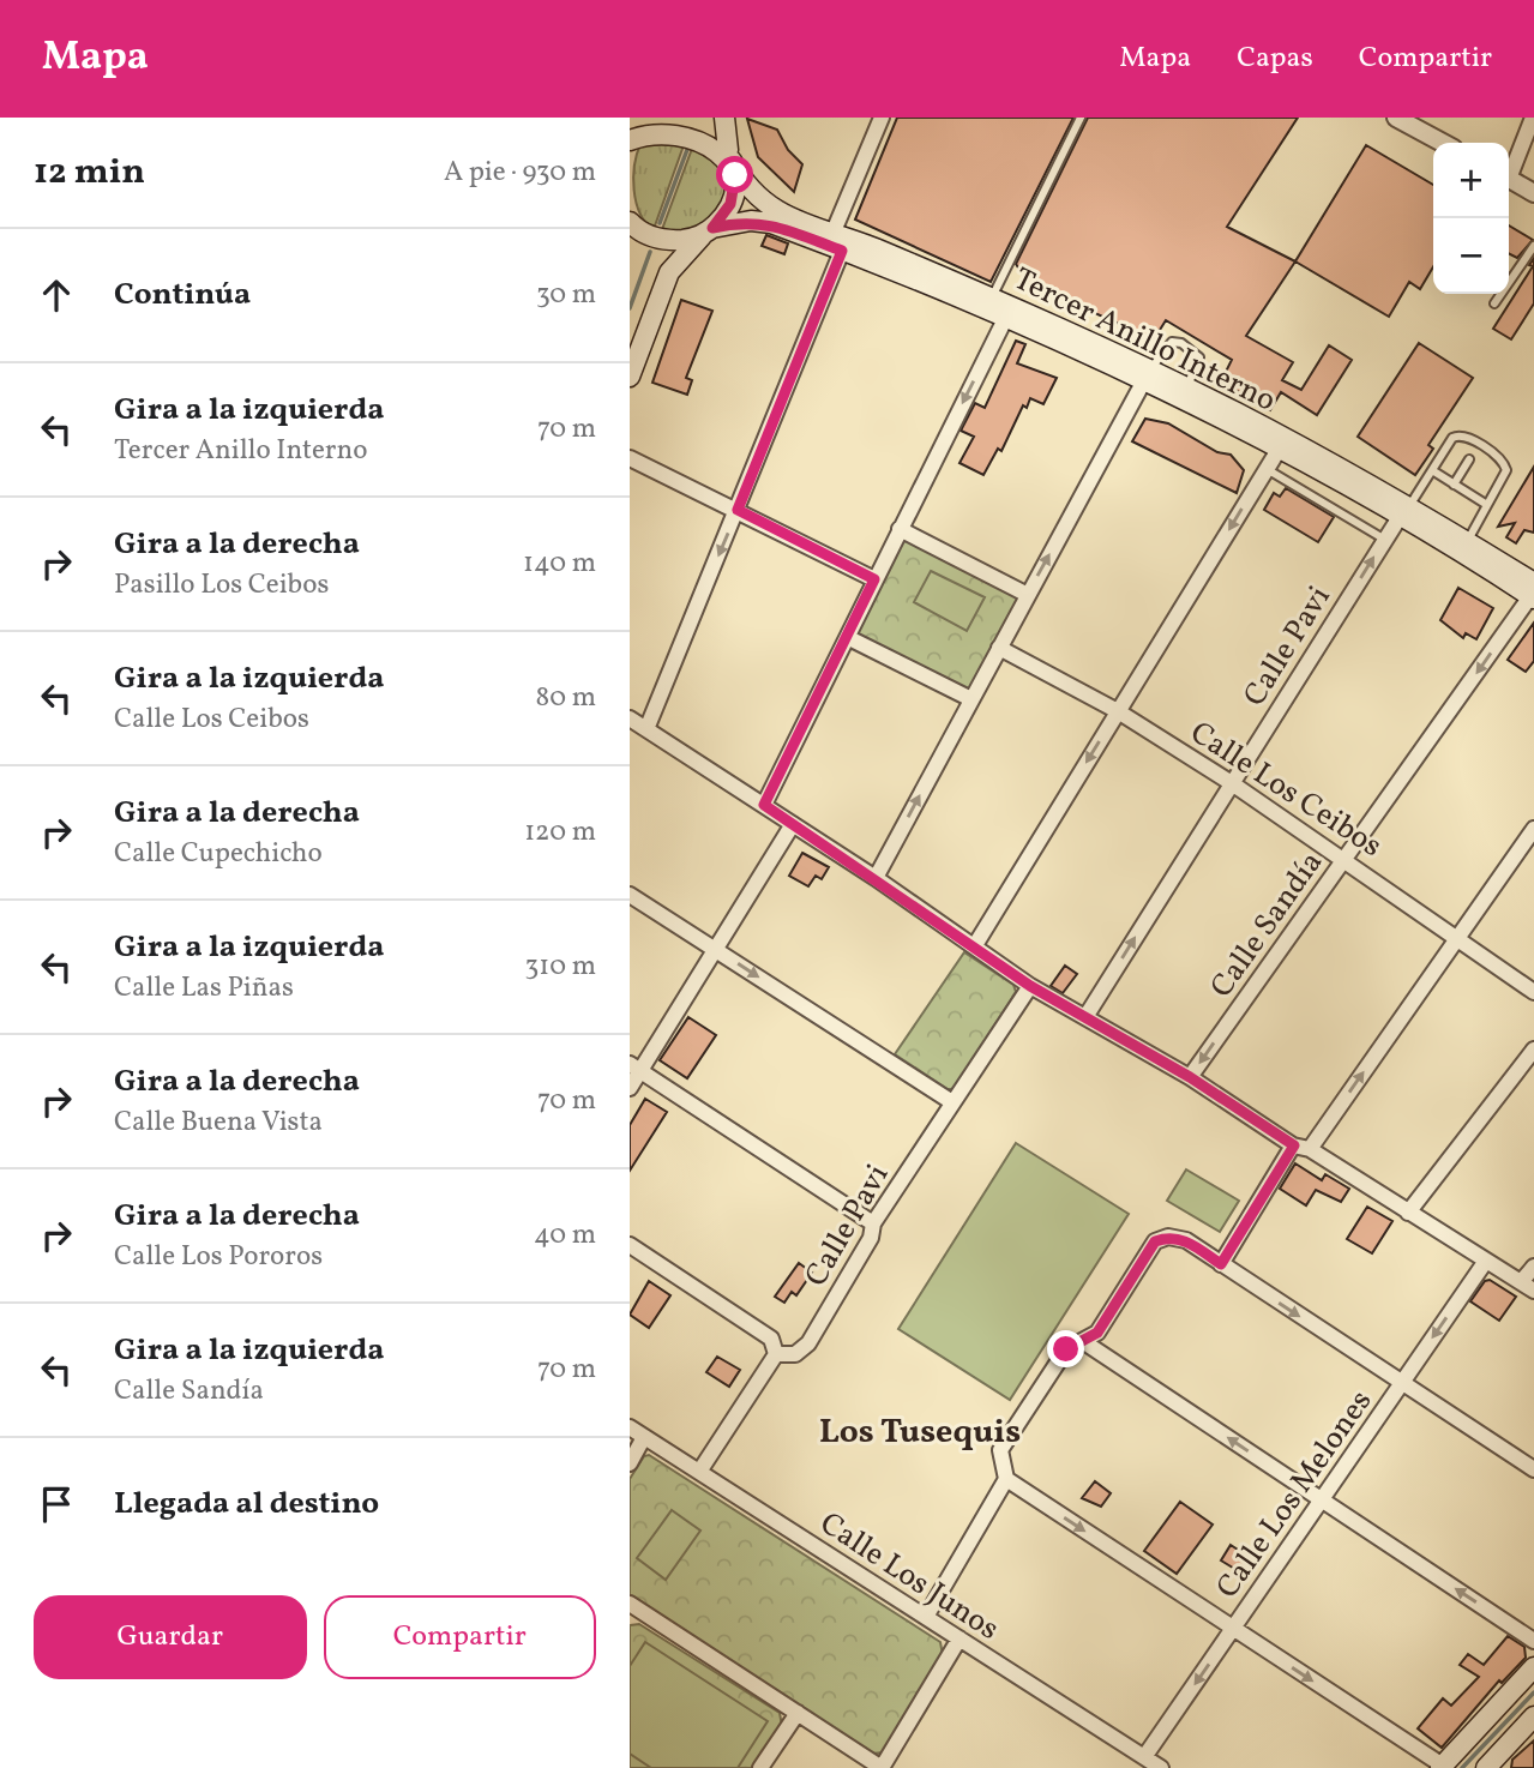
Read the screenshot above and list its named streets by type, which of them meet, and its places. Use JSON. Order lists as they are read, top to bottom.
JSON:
{
  "streets": {
    "main road": ["Tercer Anillo Interno"],
    "street": [
      "Calle Pavi",
      "Calle Los Ceibos",
      "Calle Sandía",
      "Calle Los Melones",
      "Calle Los Junos"
    ]
  },
  "crossings": [
    ["Tercer Anillo Interno", "Calle Pavi"],
    ["Tercer Anillo Interno", "Calle Sandía"],
    ["Calle Pavi", "Calle Los Ceibos"],
    ["Calle Los Ceibos", "Calle Sandía"],
    ["Calle Los Melones", "Calle Los Junos"]
  ],
  "one_way": ["Calle Pavi", "Calle Sandía", "Calle Los Melones"],
  "districts": ["Los Tusequis"],
  "page": {
    "header": "Mapa",
    "nav": ["Mapa", "Capas", "Compartir"],
    "heading": ["12 min", "A pie · 930 m"],
    "map_buttons": ["+", "−"],
    "list": [
      ["Continúa", "30 m"],
      ["Gira a la izquierda", "Tercer Anillo Interno", "70 m"],
      ["Gira a la derecha", "Pasillo Los Ceibos", "140 m"],
      ["Gira a la izquierda", "Calle Los Ceibos", "80 m"],
      ["Gira a la derecha", "Calle Cupechicho", "120 m"],
      ["Gira a la izquierda", "Calle Las Piñas", "310 m"],
      ["Gira a la derecha", "Calle Buena Vista", "70 m"],
      ["Gira a la derecha", "Calle Los Pororos", "40 m"],
      ["Gira a la izquierda", "Calle Sandía", "70 m"],
      "Llegada al destino"
    ],
    "buttons": ["Guardar", "Compartir"]
  }
}
